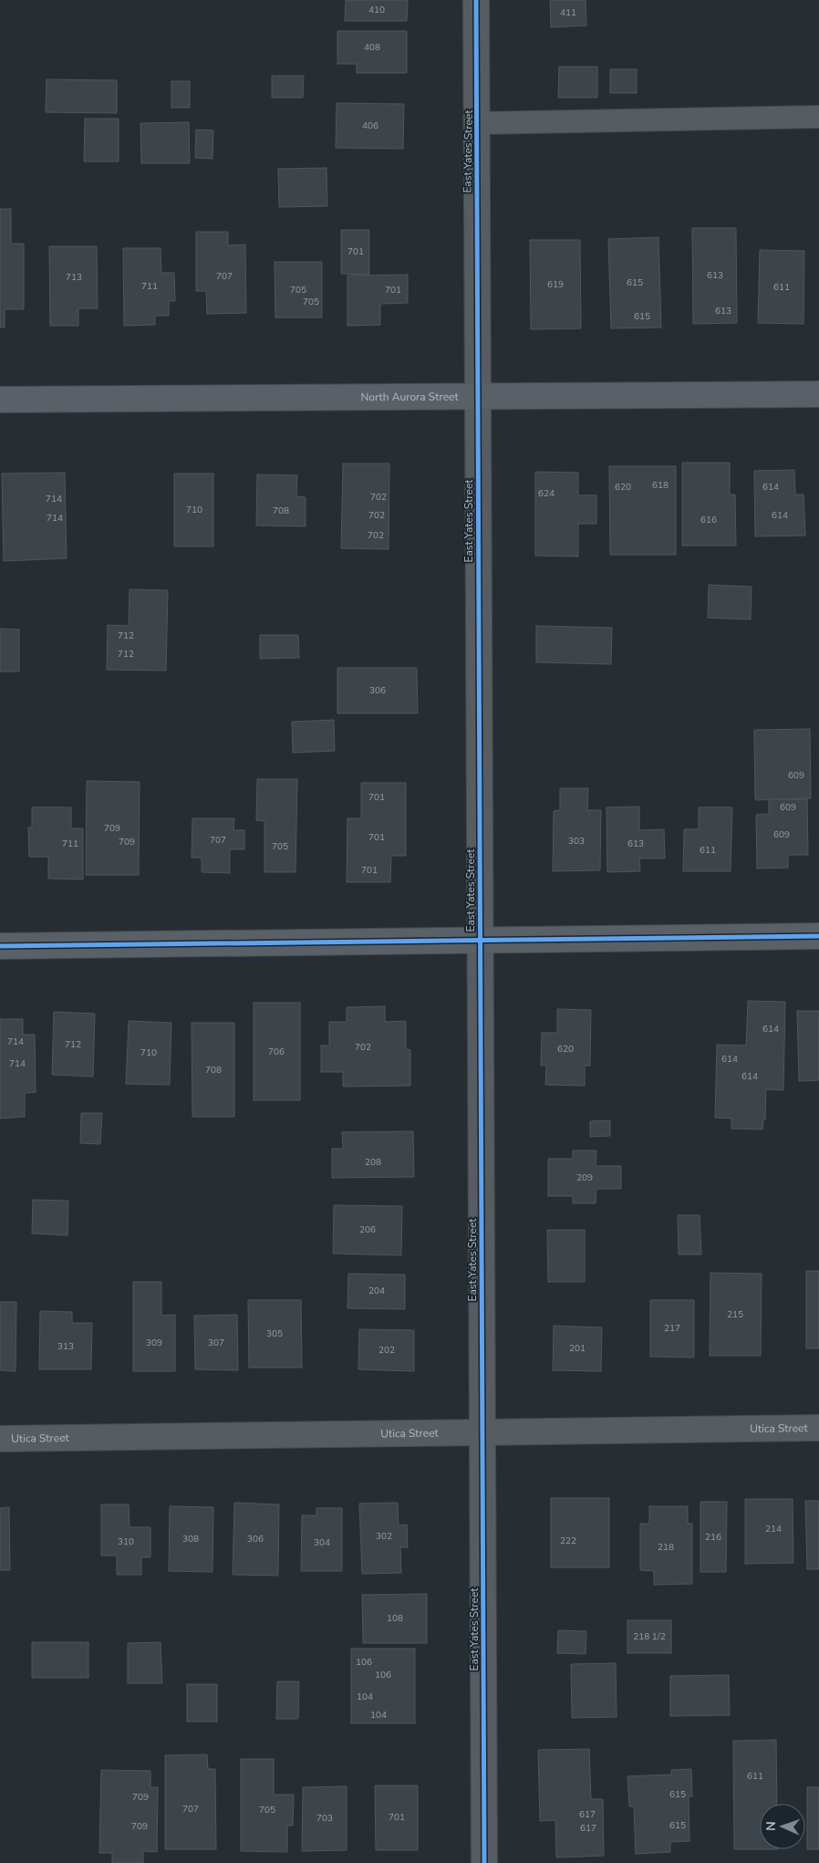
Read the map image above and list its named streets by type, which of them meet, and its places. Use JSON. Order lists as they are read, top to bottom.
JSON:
{
  "streets": {
    "street": ["East Yates Street", "North Aurora Street", "Utica Street"]
  },
  "crossings": [
    ["East Yates Street", "North Aurora Street"],
    ["East Yates Street", "Utica Street"]
  ],
  "house_numbers": [
    "410",
    "411",
    "408",
    "406",
    "701",
    "613",
    "707",
    "713",
    "615",
    "619",
    "711",
    "611",
    "705",
    "701",
    "705",
    "613",
    "615",
    "618",
    "620",
    "614",
    "624",
    "702",
    "714",
    "710",
    "708",
    "702",
    "614",
    "714",
    "616",
    "702",
    "712",
    "712",
    "306",
    "609",
    "701",
    "609",
    "709",
    "609",
    "701",
    "707",
    "303",
    "709",
    "711",
    "613",
    "705",
    "611",
    "701",
    "614",
    "714",
    "712",
    "702",
    "620",
    "706",
    "710",
    "614",
    "714",
    "708",
    "614",
    "208",
    "209",
    "206",
    "204",
    "215",
    "217",
    "305",
    "309",
    "307",
    "313",
    "201",
    "202",
    "214",
    "302",
    "216",
    "308",
    "306",
    "222",
    "310",
    "304",
    "218",
    "108",
    "218 1/2",
    "106",
    "106",
    "104",
    "104",
    "611",
    "615",
    "709",
    "707",
    "705",
    "617",
    "701",
    "703",
    "615",
    "709",
    "617"
  ],
  "north": "left"
}
